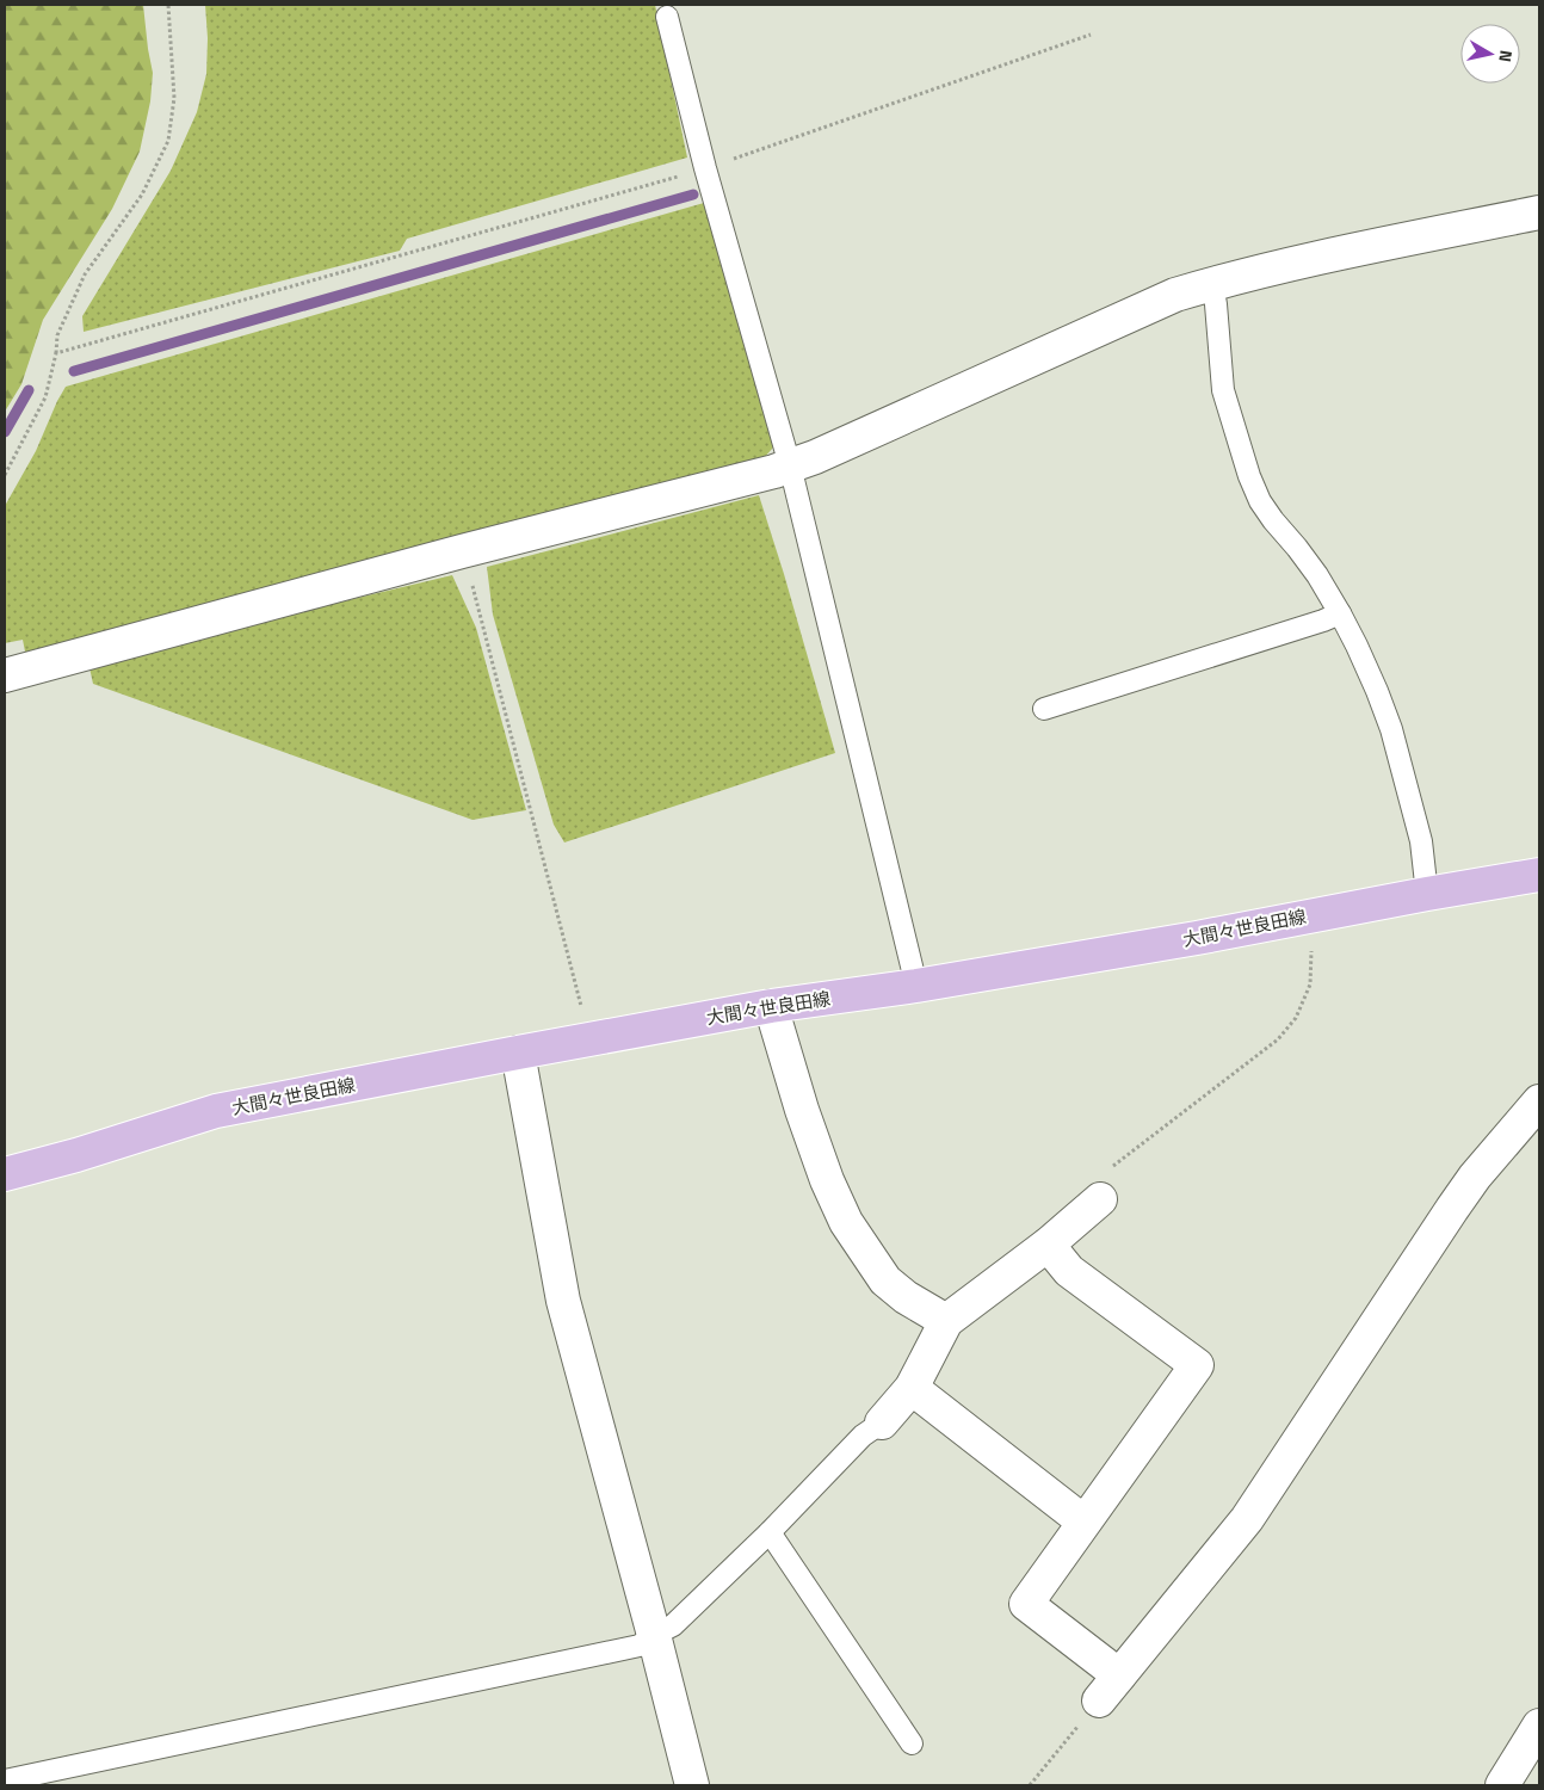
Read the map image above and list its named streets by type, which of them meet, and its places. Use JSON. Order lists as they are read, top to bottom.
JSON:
{
  "streets": {
    "main road": ["大間々世良田線"]
  },
  "north": "right"
}
